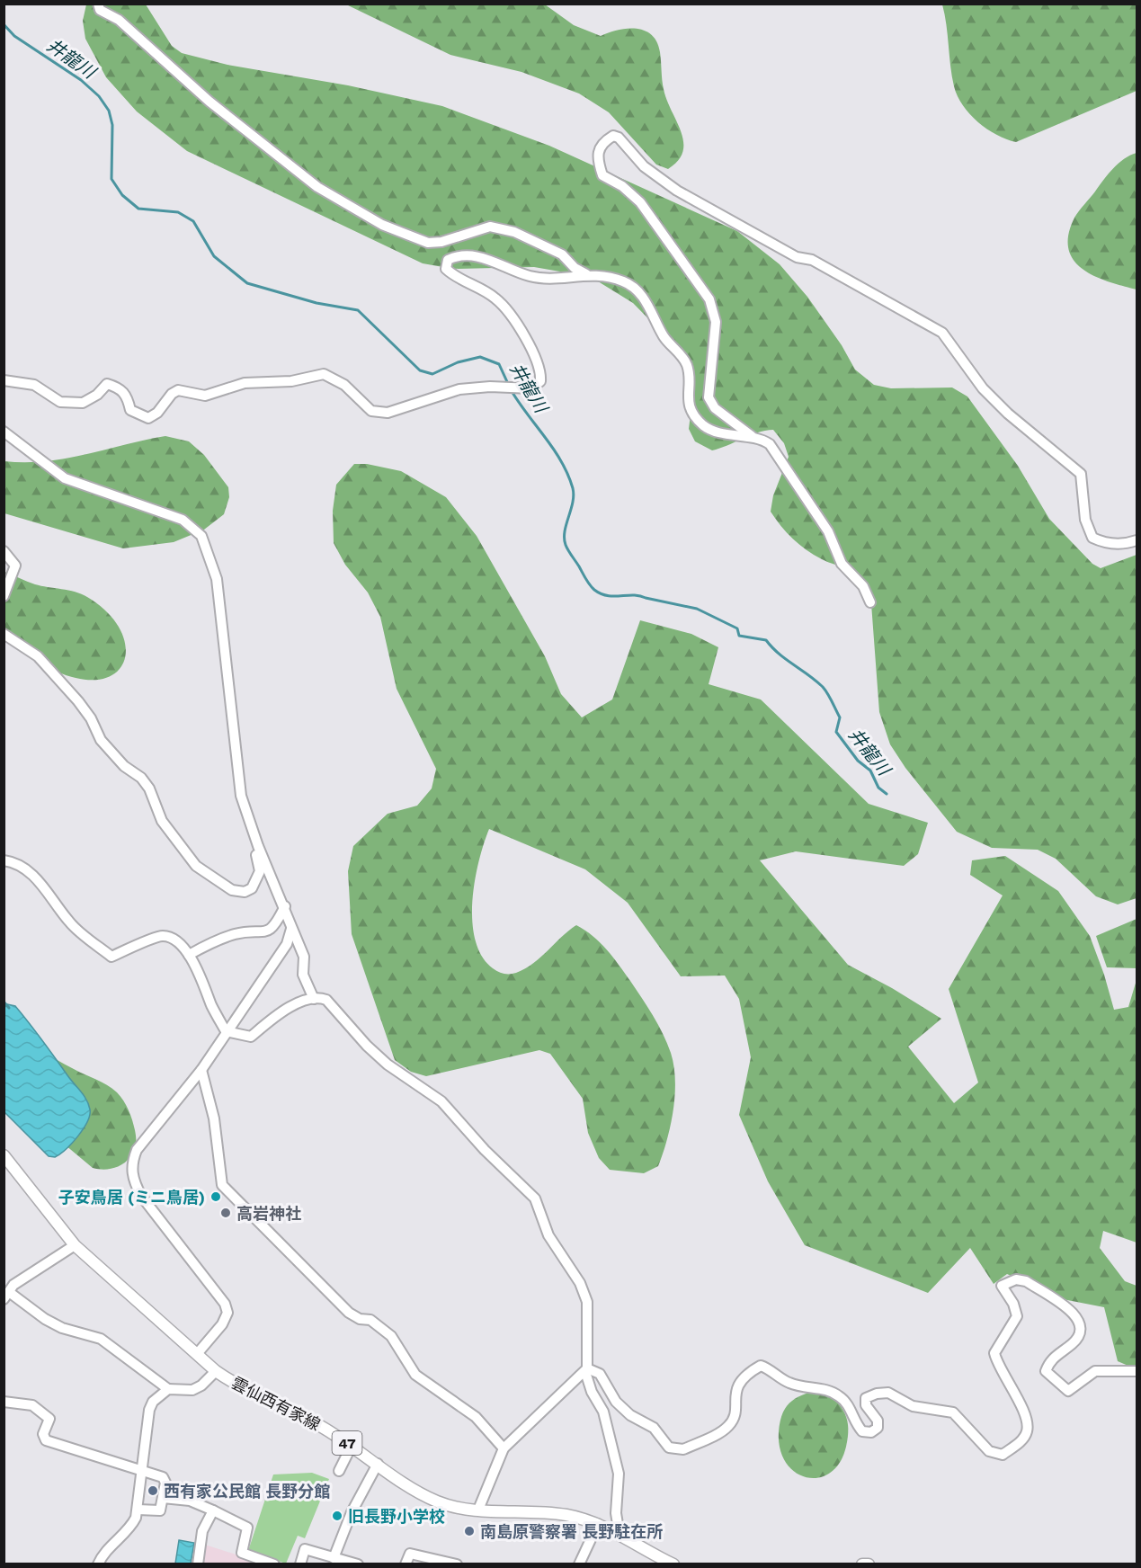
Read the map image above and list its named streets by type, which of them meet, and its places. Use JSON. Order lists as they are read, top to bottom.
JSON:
{
  "streets": {
    "main road": ["雲仙西有家線", "47"]
  },
  "water": ["井龍川"],
  "places": [
    "子安鳥居 (ミニ鳥居)",
    "高岩神社",
    "西有家公民館 長野分館",
    "旧長野小学校",
    "南島原警察署 長野駐在所"
  ]
}
